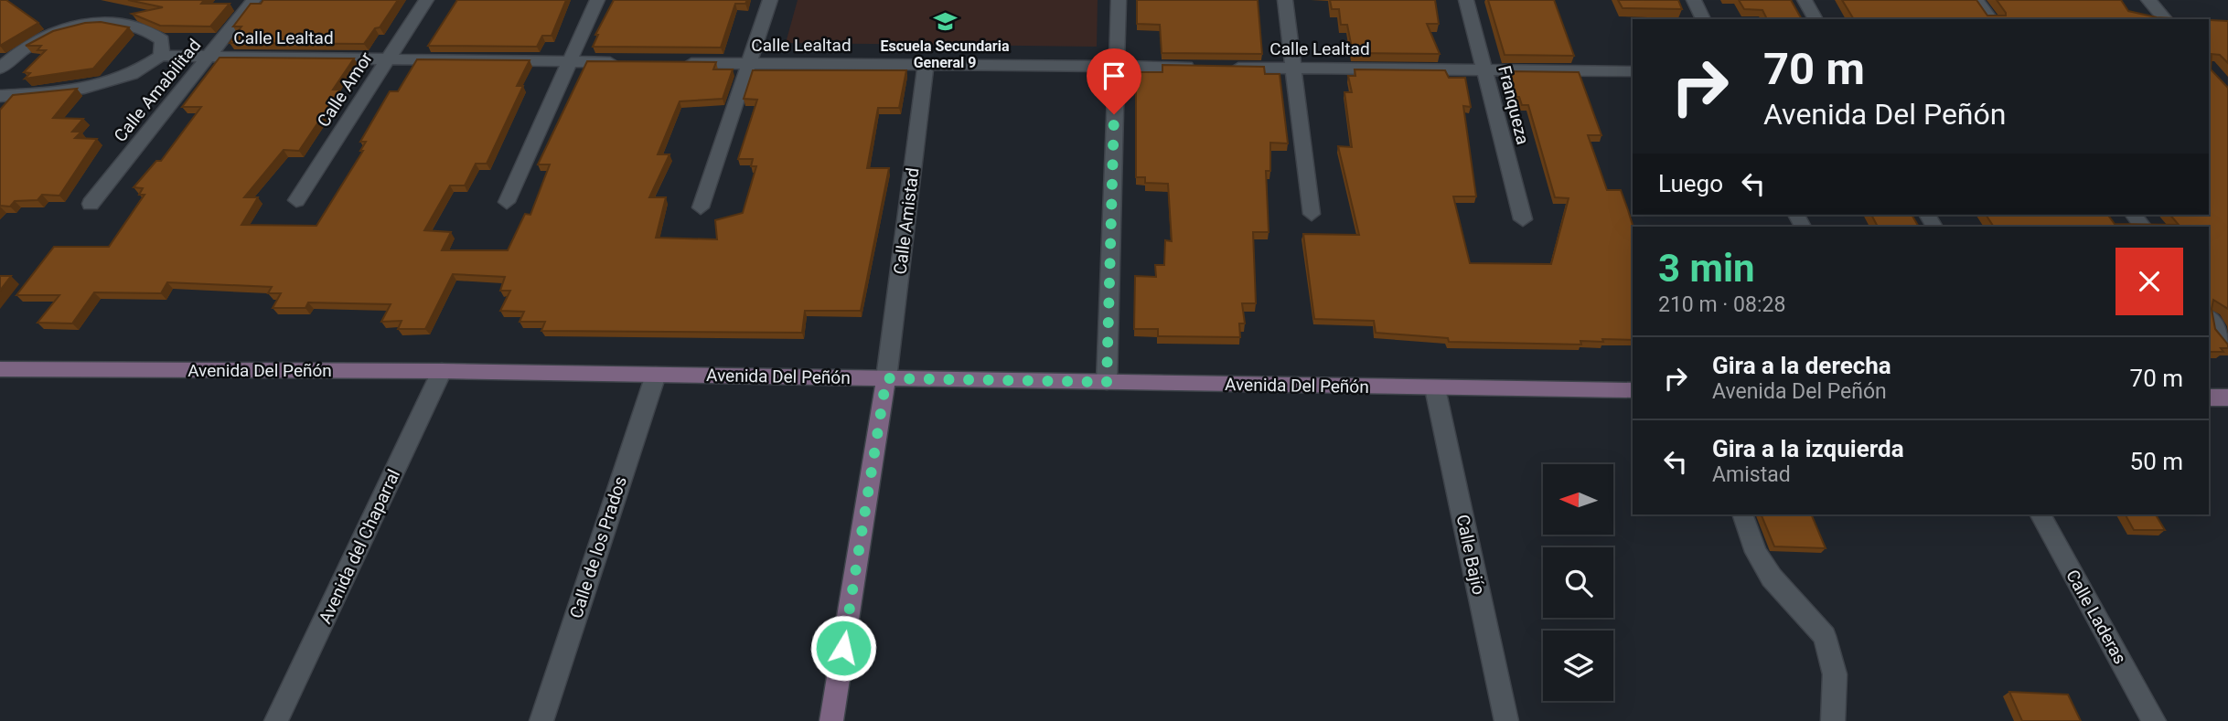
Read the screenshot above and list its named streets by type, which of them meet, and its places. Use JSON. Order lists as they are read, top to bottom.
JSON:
{
  "streets": {
    "street": [
      "Calle Lealtad",
      "Calle Amor",
      "Calle Amabilitad",
      "Franqueza",
      "Calle Amistad",
      "Avenida Del Peñón",
      "Avenida del Chaparral",
      "Calle de los Prados",
      "Calle Bajío",
      "Calle Laderas"
    ]
  },
  "crossings": [
    ["Calle Lealtad", "Calle Amor"],
    ["Calle Lealtad", "Calle Amabilitad"],
    ["Calle Lealtad", "Franqueza"],
    ["Calle Lealtad", "Calle Amistad"],
    ["Calle Amistad", "Avenida Del Peñón"],
    ["Avenida Del Peñón", "Avenida del Chaparral"],
    ["Avenida Del Peñón", "Calle de los Prados"],
    ["Avenida Del Peñón", "Calle Bajío"]
  ],
  "places": {
    "school or university": ["Escuela Secundaria General 9"]
  },
  "north": "left",
  "page": {
    "turn": ["70 m", "Avenida Del Peñón"],
    "then": "Luego",
    "heading": ["3 min", "210 m · 08:28"],
    "list": [
      {
        "name": "Gira a la derecha",
        "note": "Avenida Del Peñón",
        "value": "70 m"
      },
      {
        "name": "Gira a la izquierda",
        "note": "Amistad",
        "value": "50 m"
      }
    ]
  }
}
